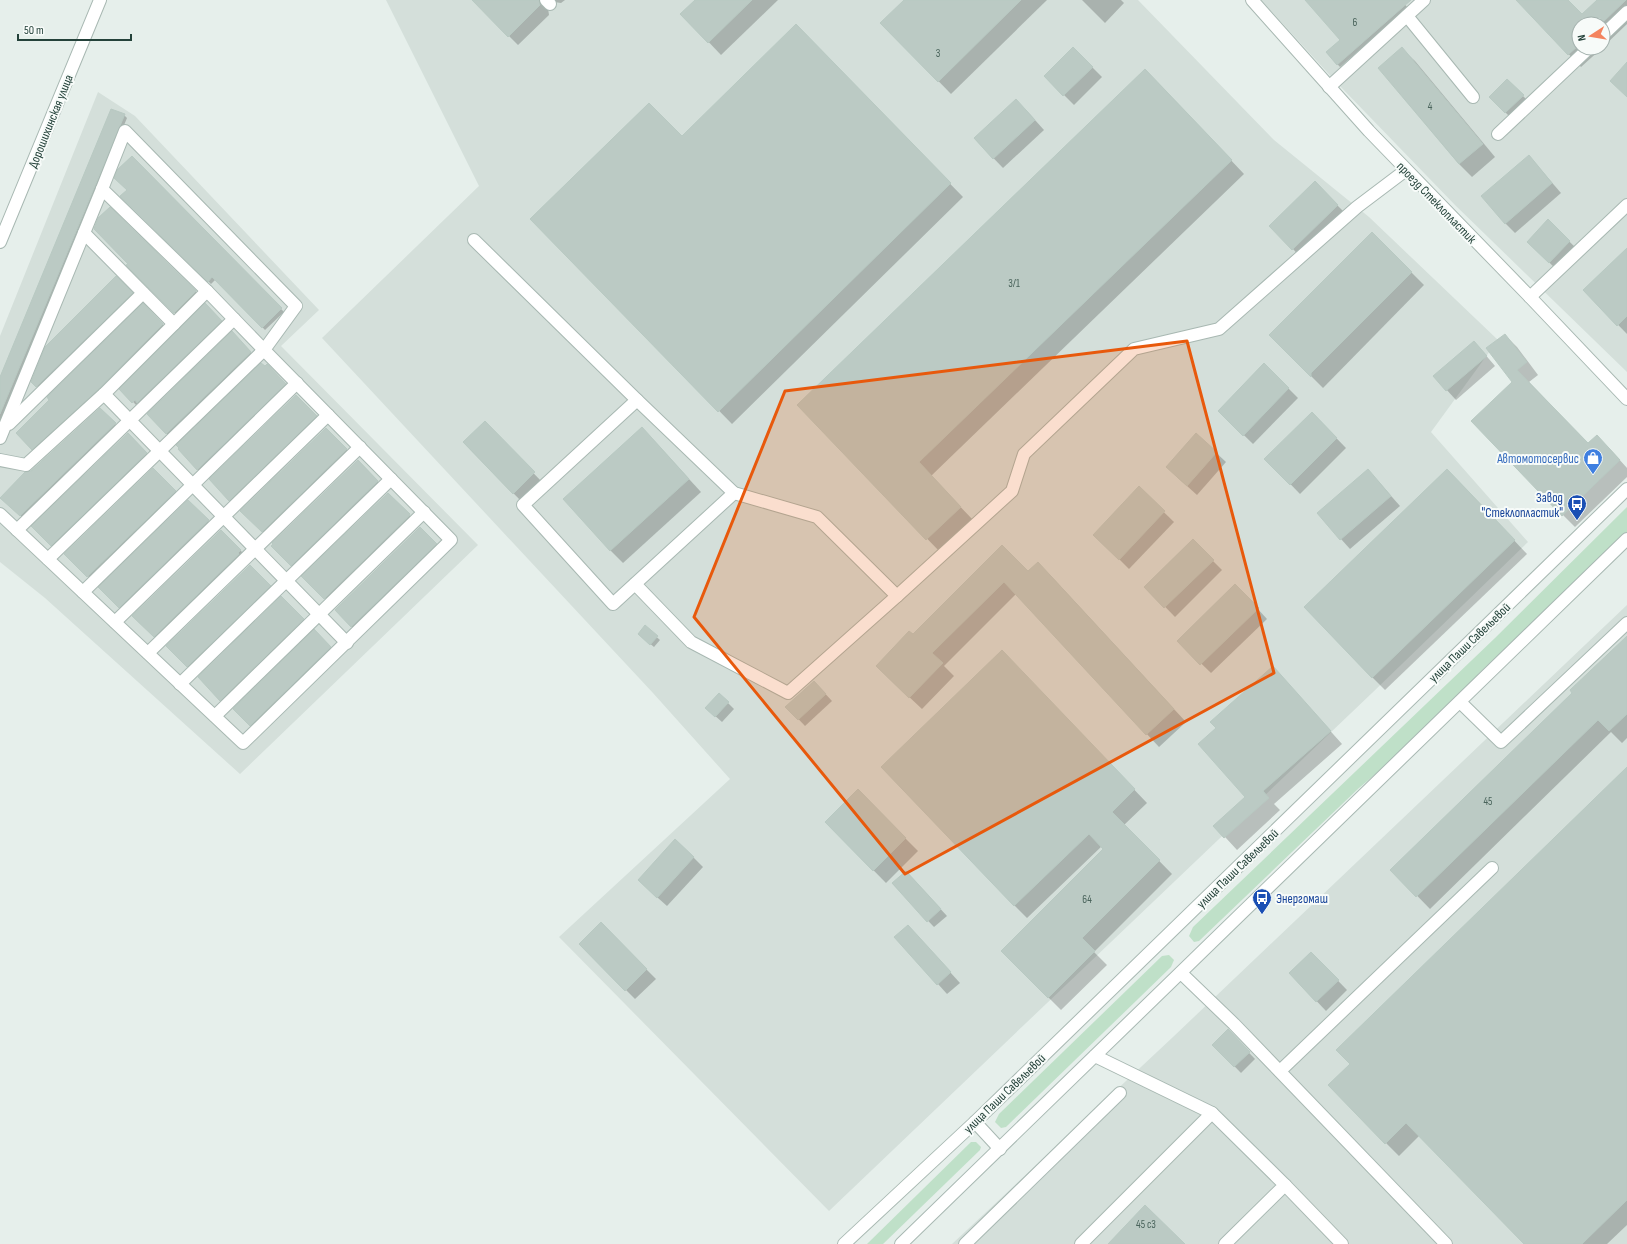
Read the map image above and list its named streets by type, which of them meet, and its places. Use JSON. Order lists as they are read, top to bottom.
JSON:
{
  "streets": {
    "street": ["Дорошихинская улица", "проезд Стеклопластик", "улица Паши Савельевой"]
  },
  "places": {
    "shop": ["Автомотосервис"],
    "bus stop": ["Завод \"Стеклопластик\"", "Энергомаш"]
  },
  "house_numbers": [
    "6",
    "3",
    "4",
    "3/1",
    "45",
    "64",
    "45 с3"
  ],
  "scale_bar": "50 m",
  "north": "left"
}
